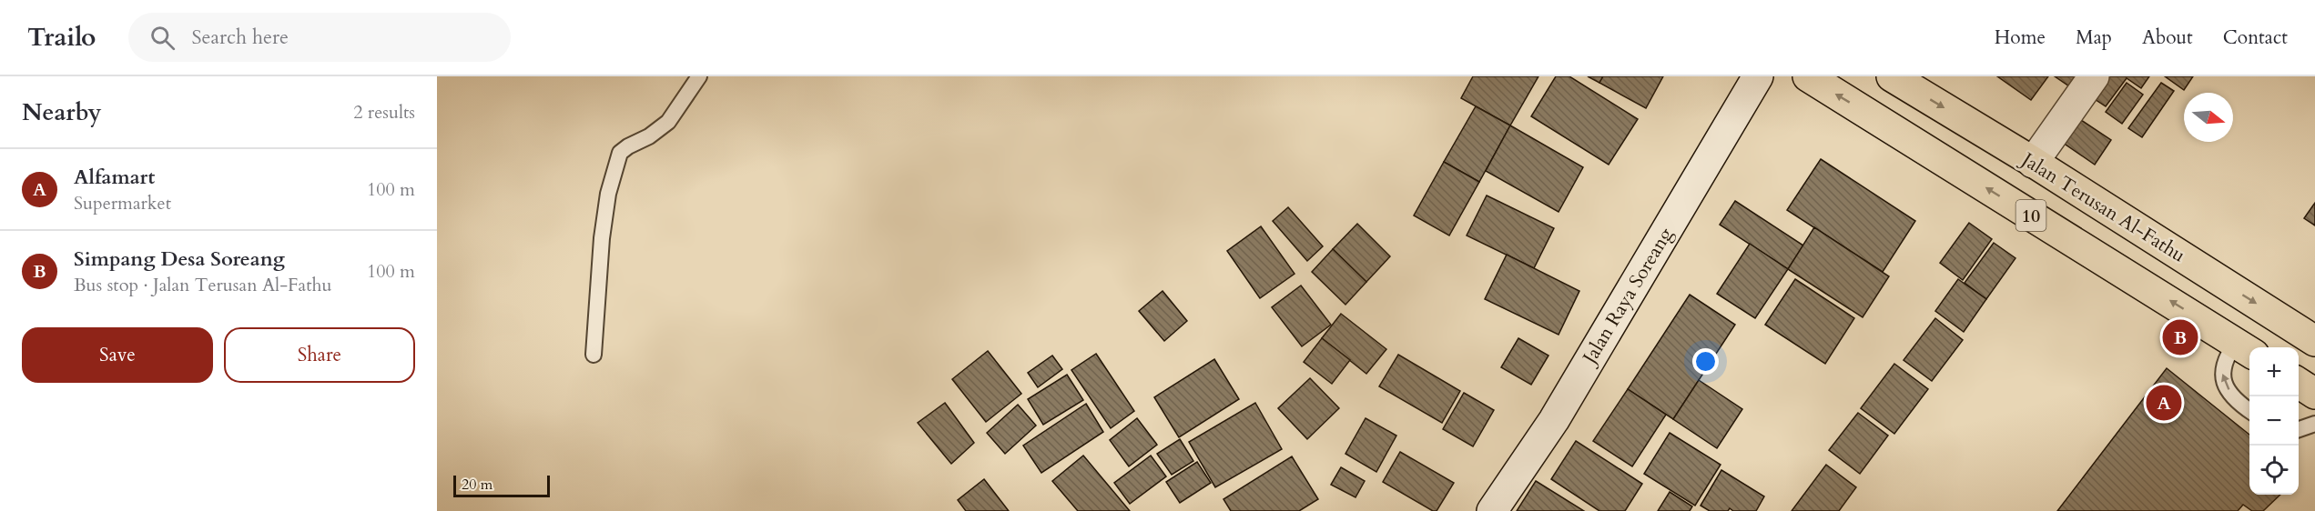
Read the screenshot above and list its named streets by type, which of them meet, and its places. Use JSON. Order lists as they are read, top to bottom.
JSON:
{
  "streets": {
    "highway": ["Jalan Terusan Al-Fathu", "10"],
    "main road": ["Jalan Raya Soreang"]
  },
  "scale_bar": "20 m",
  "north": "right",
  "page": {
    "header": "Trailo",
    "search": "Search here",
    "nav": [
      "Home",
      "Map",
      "About",
      "Contact"
    ],
    "heading": ["Nearby", "2 results"],
    "list": [
      {
        "mark": "A",
        "name": "Alfamart",
        "note": "Supermarket",
        "value": "100 m"
      },
      {
        "mark": "B",
        "name": "Simpang Desa Soreang",
        "note": "Bus stop · Jalan Terusan Al-Fathu",
        "value": "100 m"
      }
    ],
    "buttons": ["Save", "Share"],
    "pins": ["B", "A"],
    "map_buttons": ["+", "−"],
    "scale": "20 m"
  }
}
